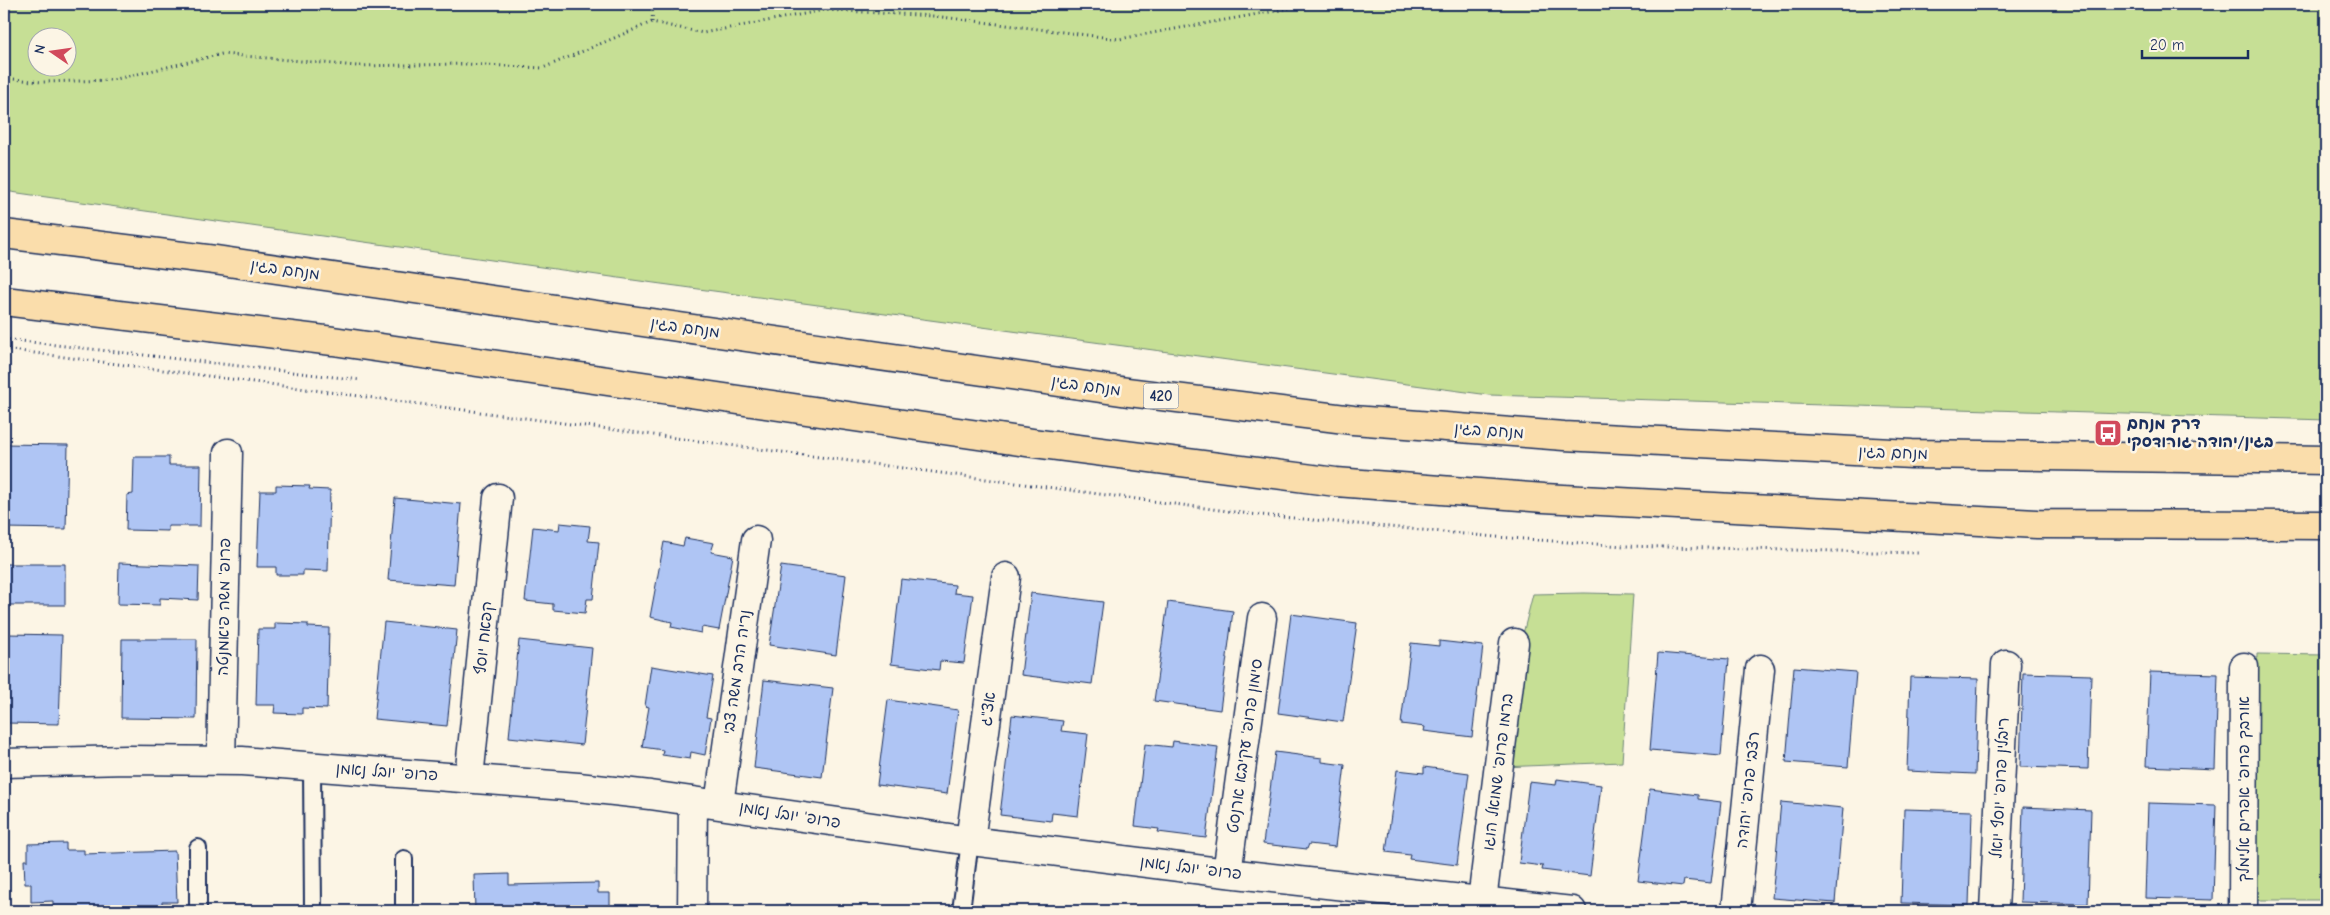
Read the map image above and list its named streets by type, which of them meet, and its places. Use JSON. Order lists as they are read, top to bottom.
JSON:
{
  "streets": {
    "main road": ["מנחם בגין", "420"],
    "street": [
      "פרופ' משה פיאמנטה",
      "קפאח יוסף",
      "נריה הרב משה צבי",
      "אצ\"ג",
      "סימון פרופ' עקיבא ארנסט",
      "פרופ' יובל נאמן",
      "ברמו פרופ' שמואל הוגו",
      "ריבלין פרופ' יוסף יואל",
      "אורבך פרופ' אפרים אלימלך",
      "רצבי פרופ' יהודה"
    ]
  },
  "crossings": [
    ["פרופ' משה פיאמנטה", "פרופ' יובל נאמן"],
    ["קפאח יוסף", "פרופ' יובל נאמן"],
    ["נריה הרב משה צבי", "פרופ' יובל נאמן"],
    ["אצ\"ג", "פרופ' יובל נאמן"],
    ["סימון פרופ' עקיבא ארנסט", "פרופ' יובל נאמן"],
    ["פרופ' יובל נאמן", "ברמו פרופ' שמואל הוגו"]
  ],
  "places": {
    "bus stop": ["דרך מנחם בגין/יהודה גורודסקי"]
  },
  "scale_bar": "20 m",
  "north": "left"
}
